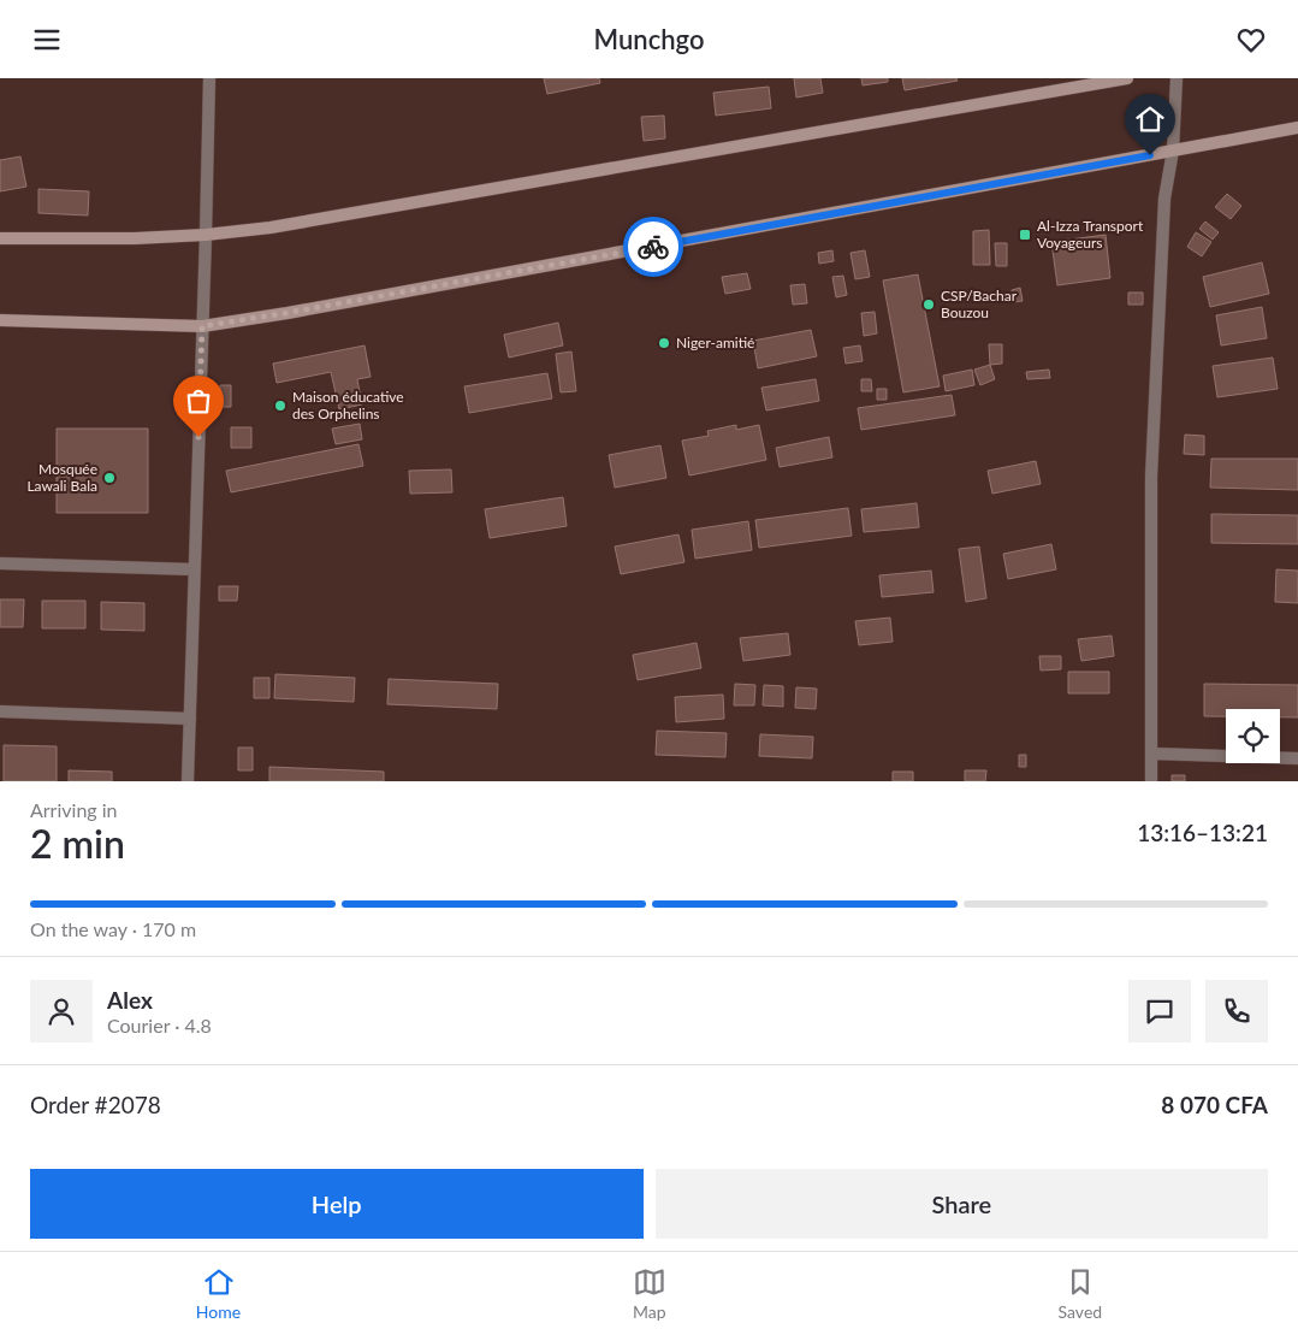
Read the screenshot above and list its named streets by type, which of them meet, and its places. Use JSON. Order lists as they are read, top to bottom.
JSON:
{
  "places": {
    "transit": ["Al-Izza Transport Voyageurs"],
    "other": [
      "CSP/Bachar Bouzou",
      "Niger-amitié",
      "Maison éducative des Orphelins",
      "Mosquée Lawali Bala"
    ]
  },
  "page": {
    "header": "Munchgo",
    "heading": ["2 min", "Arriving in", "13:16–13:21"],
    "panel": [
      "Alex",
      "Courier · 4.8",
      "Order #2078",
      "8 070 CFA"
    ],
    "bar": "On the way · 170 m",
    "buttons": ["Help", "Share"],
    "tabs": ["Home", "Map", "Saved"]
  }
}
